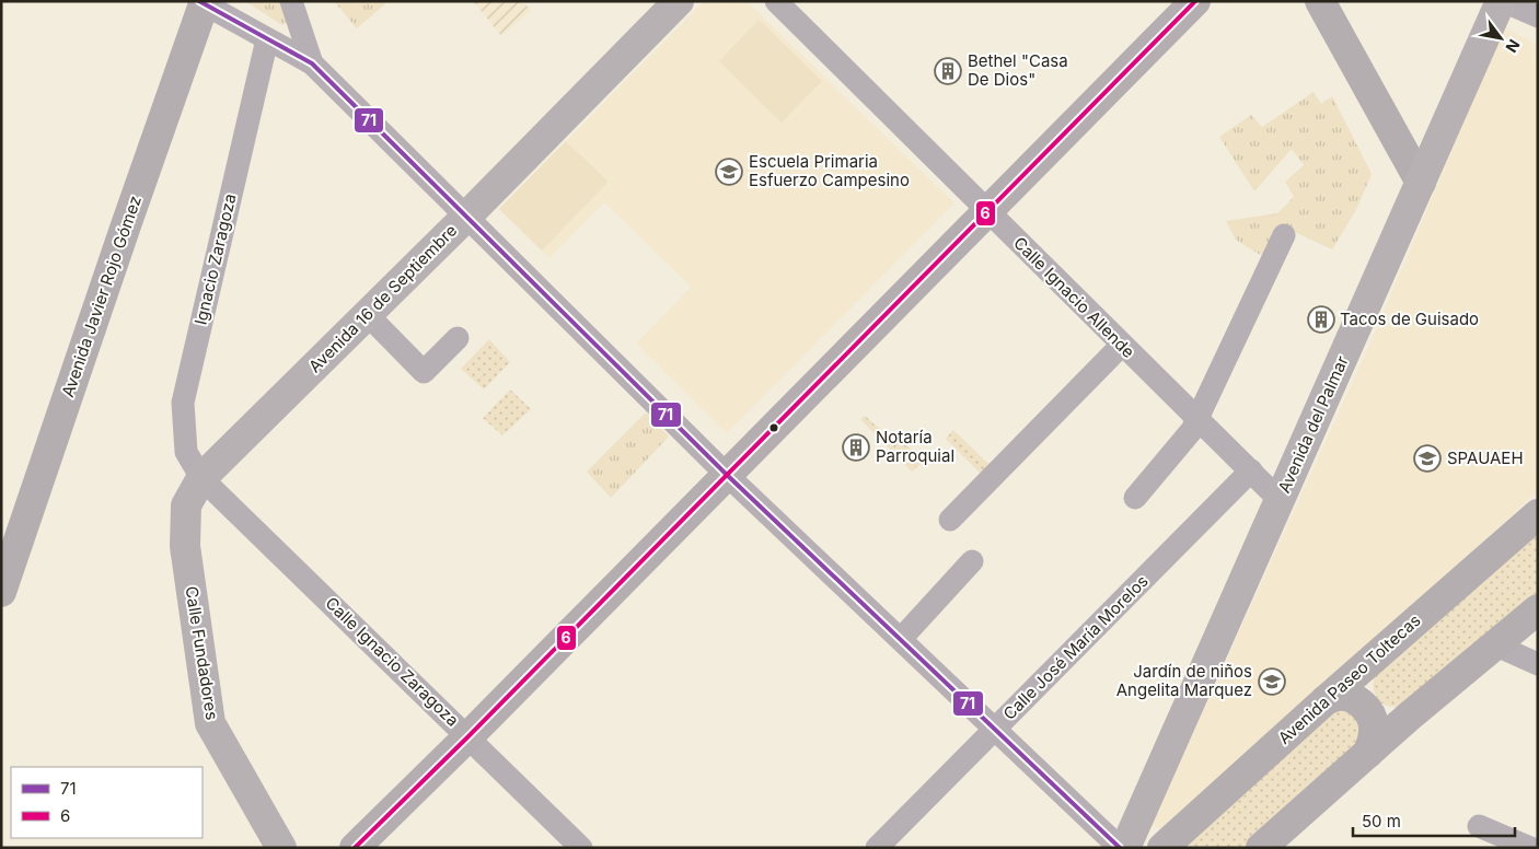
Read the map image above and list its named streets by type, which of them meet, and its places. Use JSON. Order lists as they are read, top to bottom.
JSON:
{
  "streets": {
    "main road": ["Avenida 16 de Septiembre", "Avenida del Palmar", "Calle Fundadores"],
    "street": [
      "Ignacio Zaragoza",
      "Avenida Javier Rojo Gómez",
      "Calle Ignacio Allende",
      "Calle José María Morelos",
      "Calle Ignacio Zaragoza",
      "Avenida Paseo Toltecas"
    ]
  },
  "crossings": [
    ["Ignacio Zaragoza", "Avenida 16 de Septiembre"],
    ["Ignacio Zaragoza", "Calle Fundadores"],
    ["Ignacio Zaragoza", "Calle Ignacio Zaragoza"],
    ["Calle Ignacio Allende", "Avenida del Palmar"],
    ["Calle Ignacio Allende", "Calle José María Morelos"],
    ["Avenida 16 de Septiembre", "Calle Fundadores"],
    ["Avenida 16 de Septiembre", "Calle Ignacio Zaragoza"],
    ["Calle Fundadores", "Calle Ignacio Zaragoza"]
  ],
  "places": {
    "building": ["Bethel \"Casa De Dios\"", "Tacos de Guisado", "Notaría Parroquial"],
    "school or university": ["Escuela Primaria Esfuerzo Campesino", "SPAUAEH", "Jardín de niños Angelita Marquez"]
  },
  "lines": ["transit line 71", "transit line 6"],
  "legend": ["71", "6"],
  "scale_bar": "50 m",
  "north": "bottom right"
}
